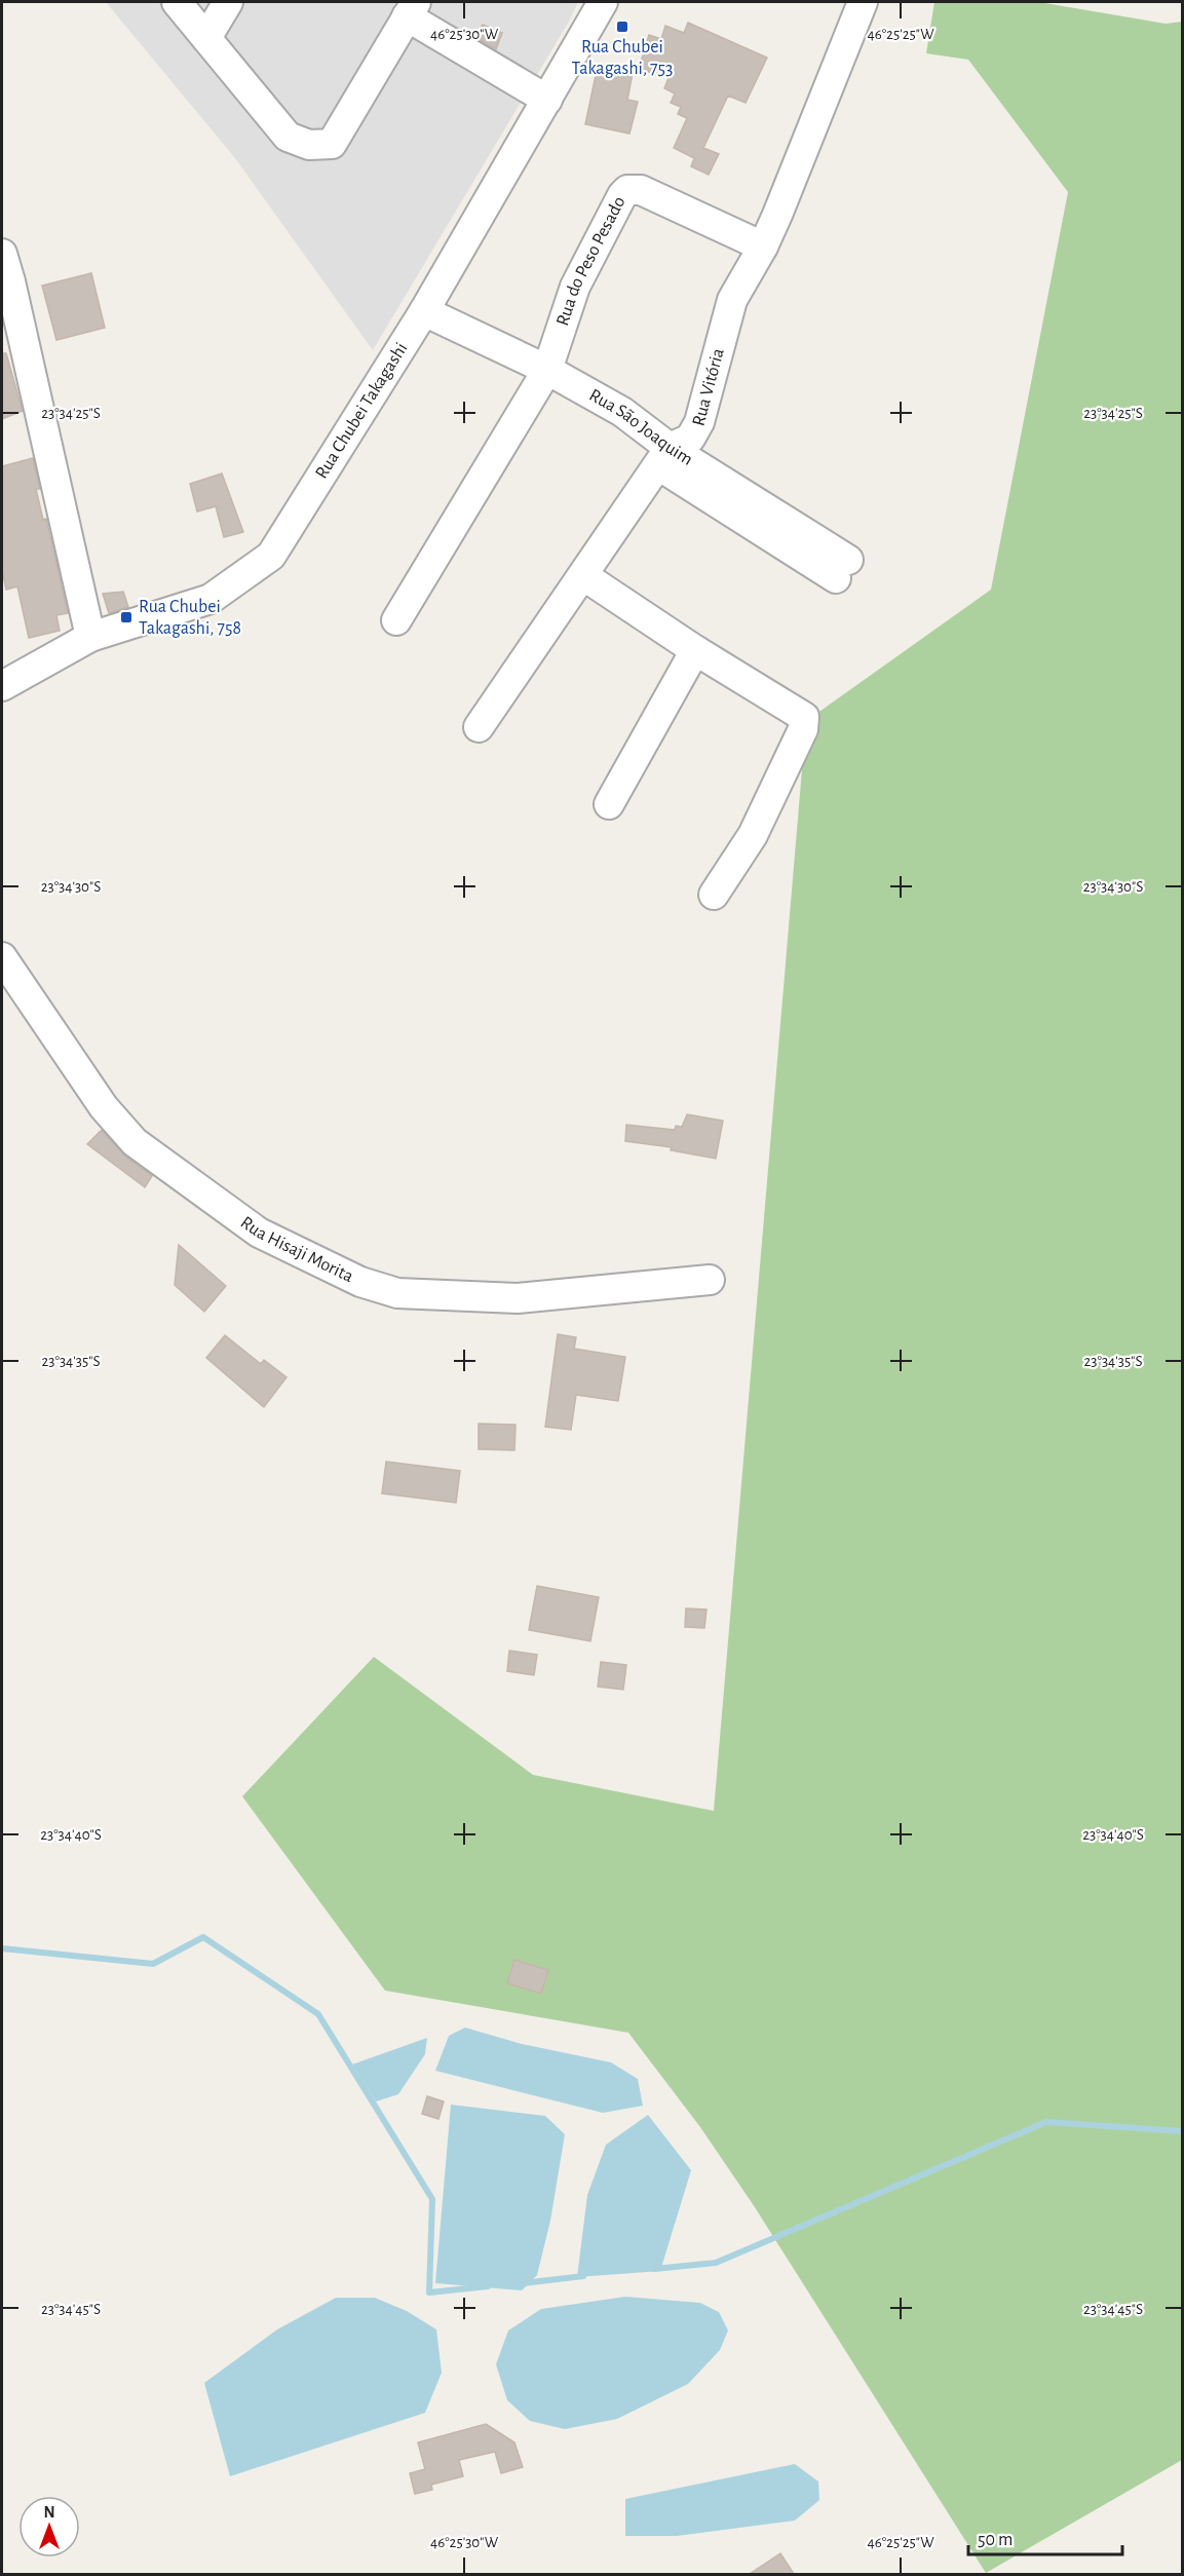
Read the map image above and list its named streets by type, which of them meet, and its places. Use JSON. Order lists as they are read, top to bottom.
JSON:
{
  "streets": {
    "street": [
      "Rua do Peso Pesado",
      "Rua Vitória",
      "Rua Chubei Takagashi",
      "Rua São Joaquim",
      "Rua Hisaji Morita"
    ]
  },
  "crossings": [
    ["Rua do Peso Pesado", "Rua Vitória"],
    ["Rua do Peso Pesado", "Rua São Joaquim"],
    ["Rua Vitória", "Rua São Joaquim"],
    ["Rua Chubei Takagashi", "Rua São Joaquim"]
  ],
  "places": {
    "transit": ["Rua Chubei Takagashi, 753", "Rua Chubei Takagashi, 758"]
  },
  "scale_bar": "50 m",
  "north": "top",
  "coordinates": [
    "46°25'30\"W",
    "46°25'25\"W",
    "23°34'25\"S",
    "23°34'30\"S",
    "23°34'35\"S",
    "23°34'40\"S",
    "23°34'45\"S"
  ]
}
